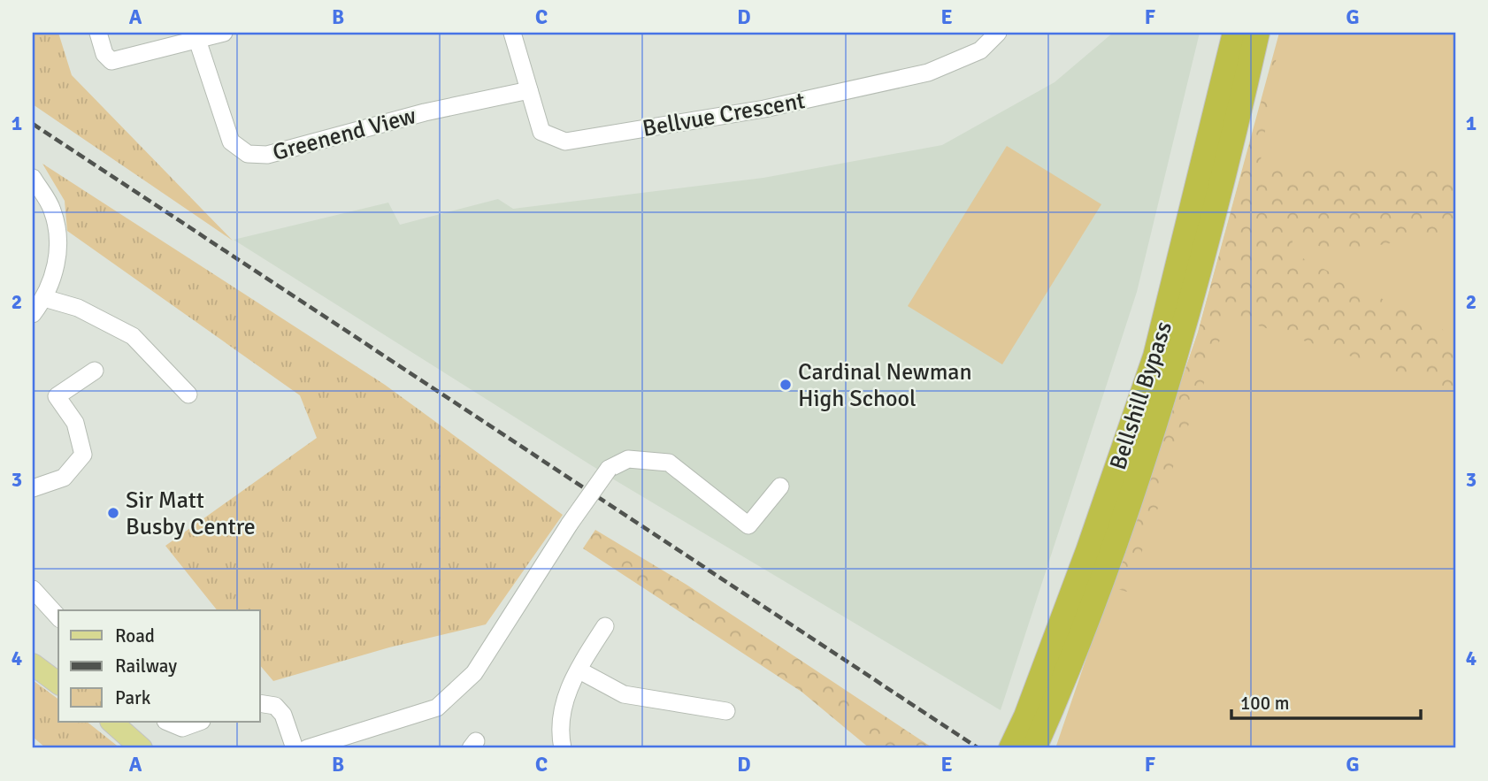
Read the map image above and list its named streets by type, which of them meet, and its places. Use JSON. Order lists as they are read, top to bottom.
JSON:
{
  "streets": {
    "highway": ["Bellshill Bypass"],
    "street": ["Bellvue Crescent", "Greenend View"]
  },
  "crossings": [
    ["Bellvue Crescent", "Greenend View"]
  ],
  "places": ["Cardinal Newman High School", "Sir Matt Busby Centre"],
  "legend": ["Road", "Railway", "Park"],
  "scale_bar": "100 m",
  "grid": {
    "columns": [
      "A",
      "B",
      "C",
      "D",
      "E",
      "F",
      "G"
    ],
    "rows": [
      "1",
      "2",
      "3",
      "4"
    ]
  }
}
